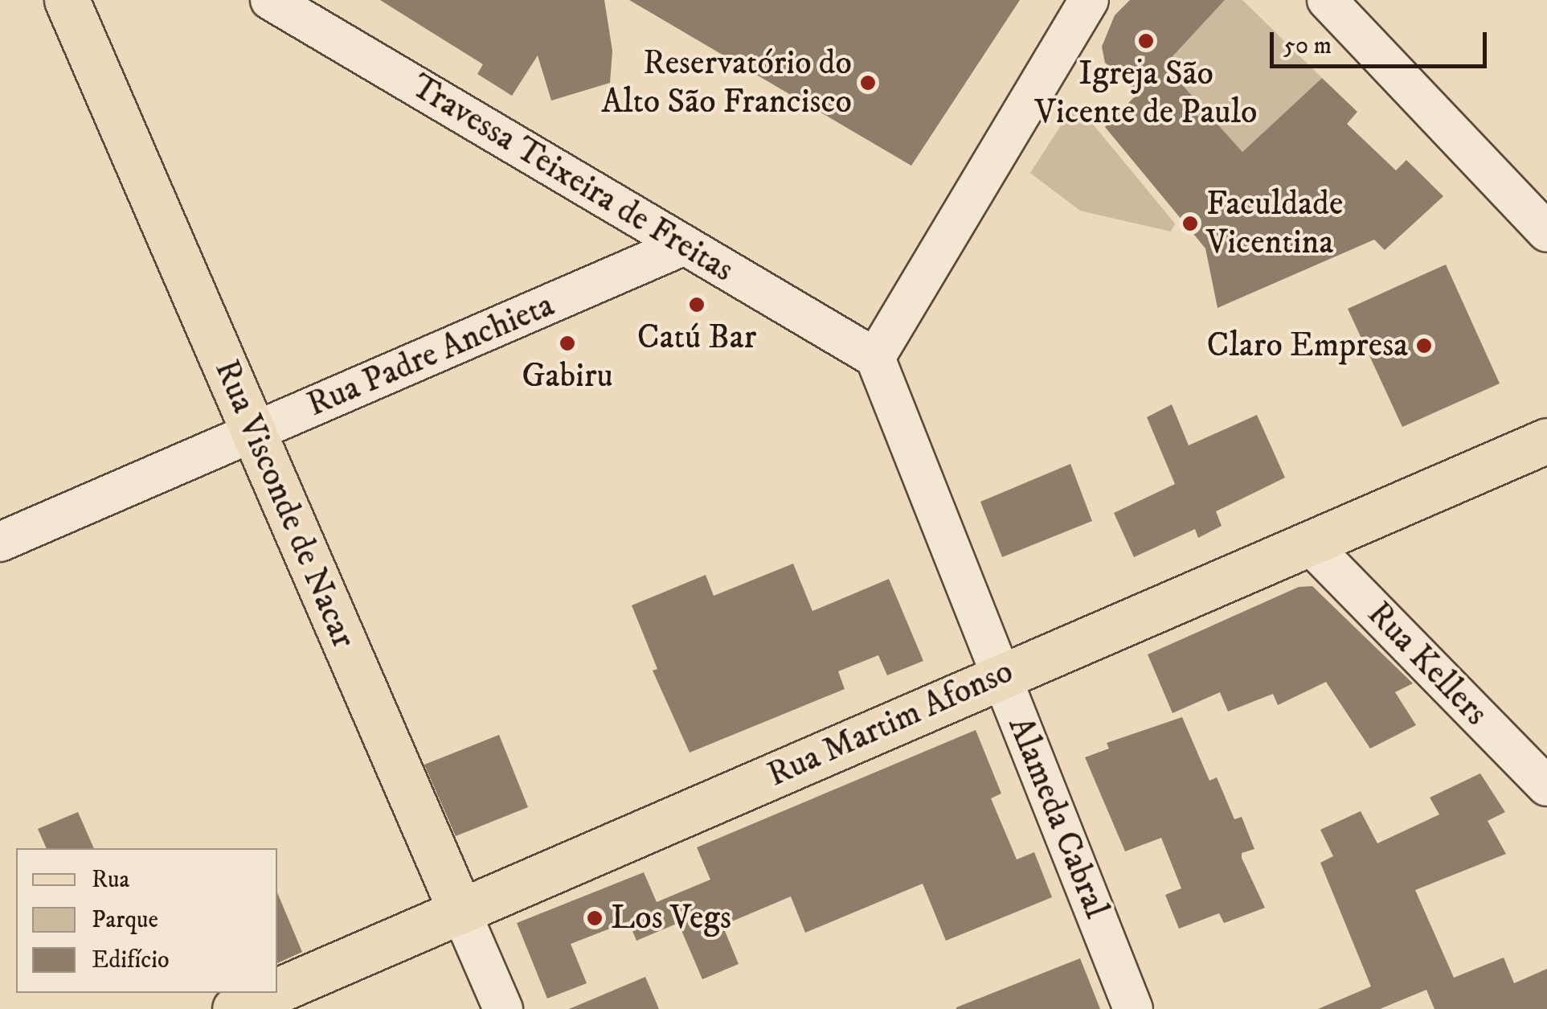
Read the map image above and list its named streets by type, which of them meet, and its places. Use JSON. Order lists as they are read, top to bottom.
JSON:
{
  "streets": {
    "main road": ["Rua Visconde de Nacar", "Rua Martim Afonso"],
    "street": [
      "Travessa Teixeira de Freitas",
      "Rua Padre Anchieta",
      "Rua Kellers",
      "Alameda Cabral"
    ]
  },
  "crossings": [
    ["Travessa Teixeira de Freitas", "Rua Padre Anchieta"],
    ["Travessa Teixeira de Freitas", "Alameda Cabral"],
    ["Rua Padre Anchieta", "Rua Visconde de Nacar"],
    ["Rua Visconde de Nacar", "Rua Martim Afonso"],
    ["Rua Kellers", "Rua Martim Afonso"],
    ["Rua Martim Afonso", "Alameda Cabral"]
  ],
  "places": [
    "Igreja São Vicente de Paulo",
    "Reservatório do Alto São Francisco",
    "Faculdade Vicentina",
    "Catú Bar",
    "Gabiru",
    "Claro Empresa",
    "Los Vegs"
  ],
  "legend": ["Rua", "Parque", "Edifício"],
  "scale_bar": "50 m"
}
